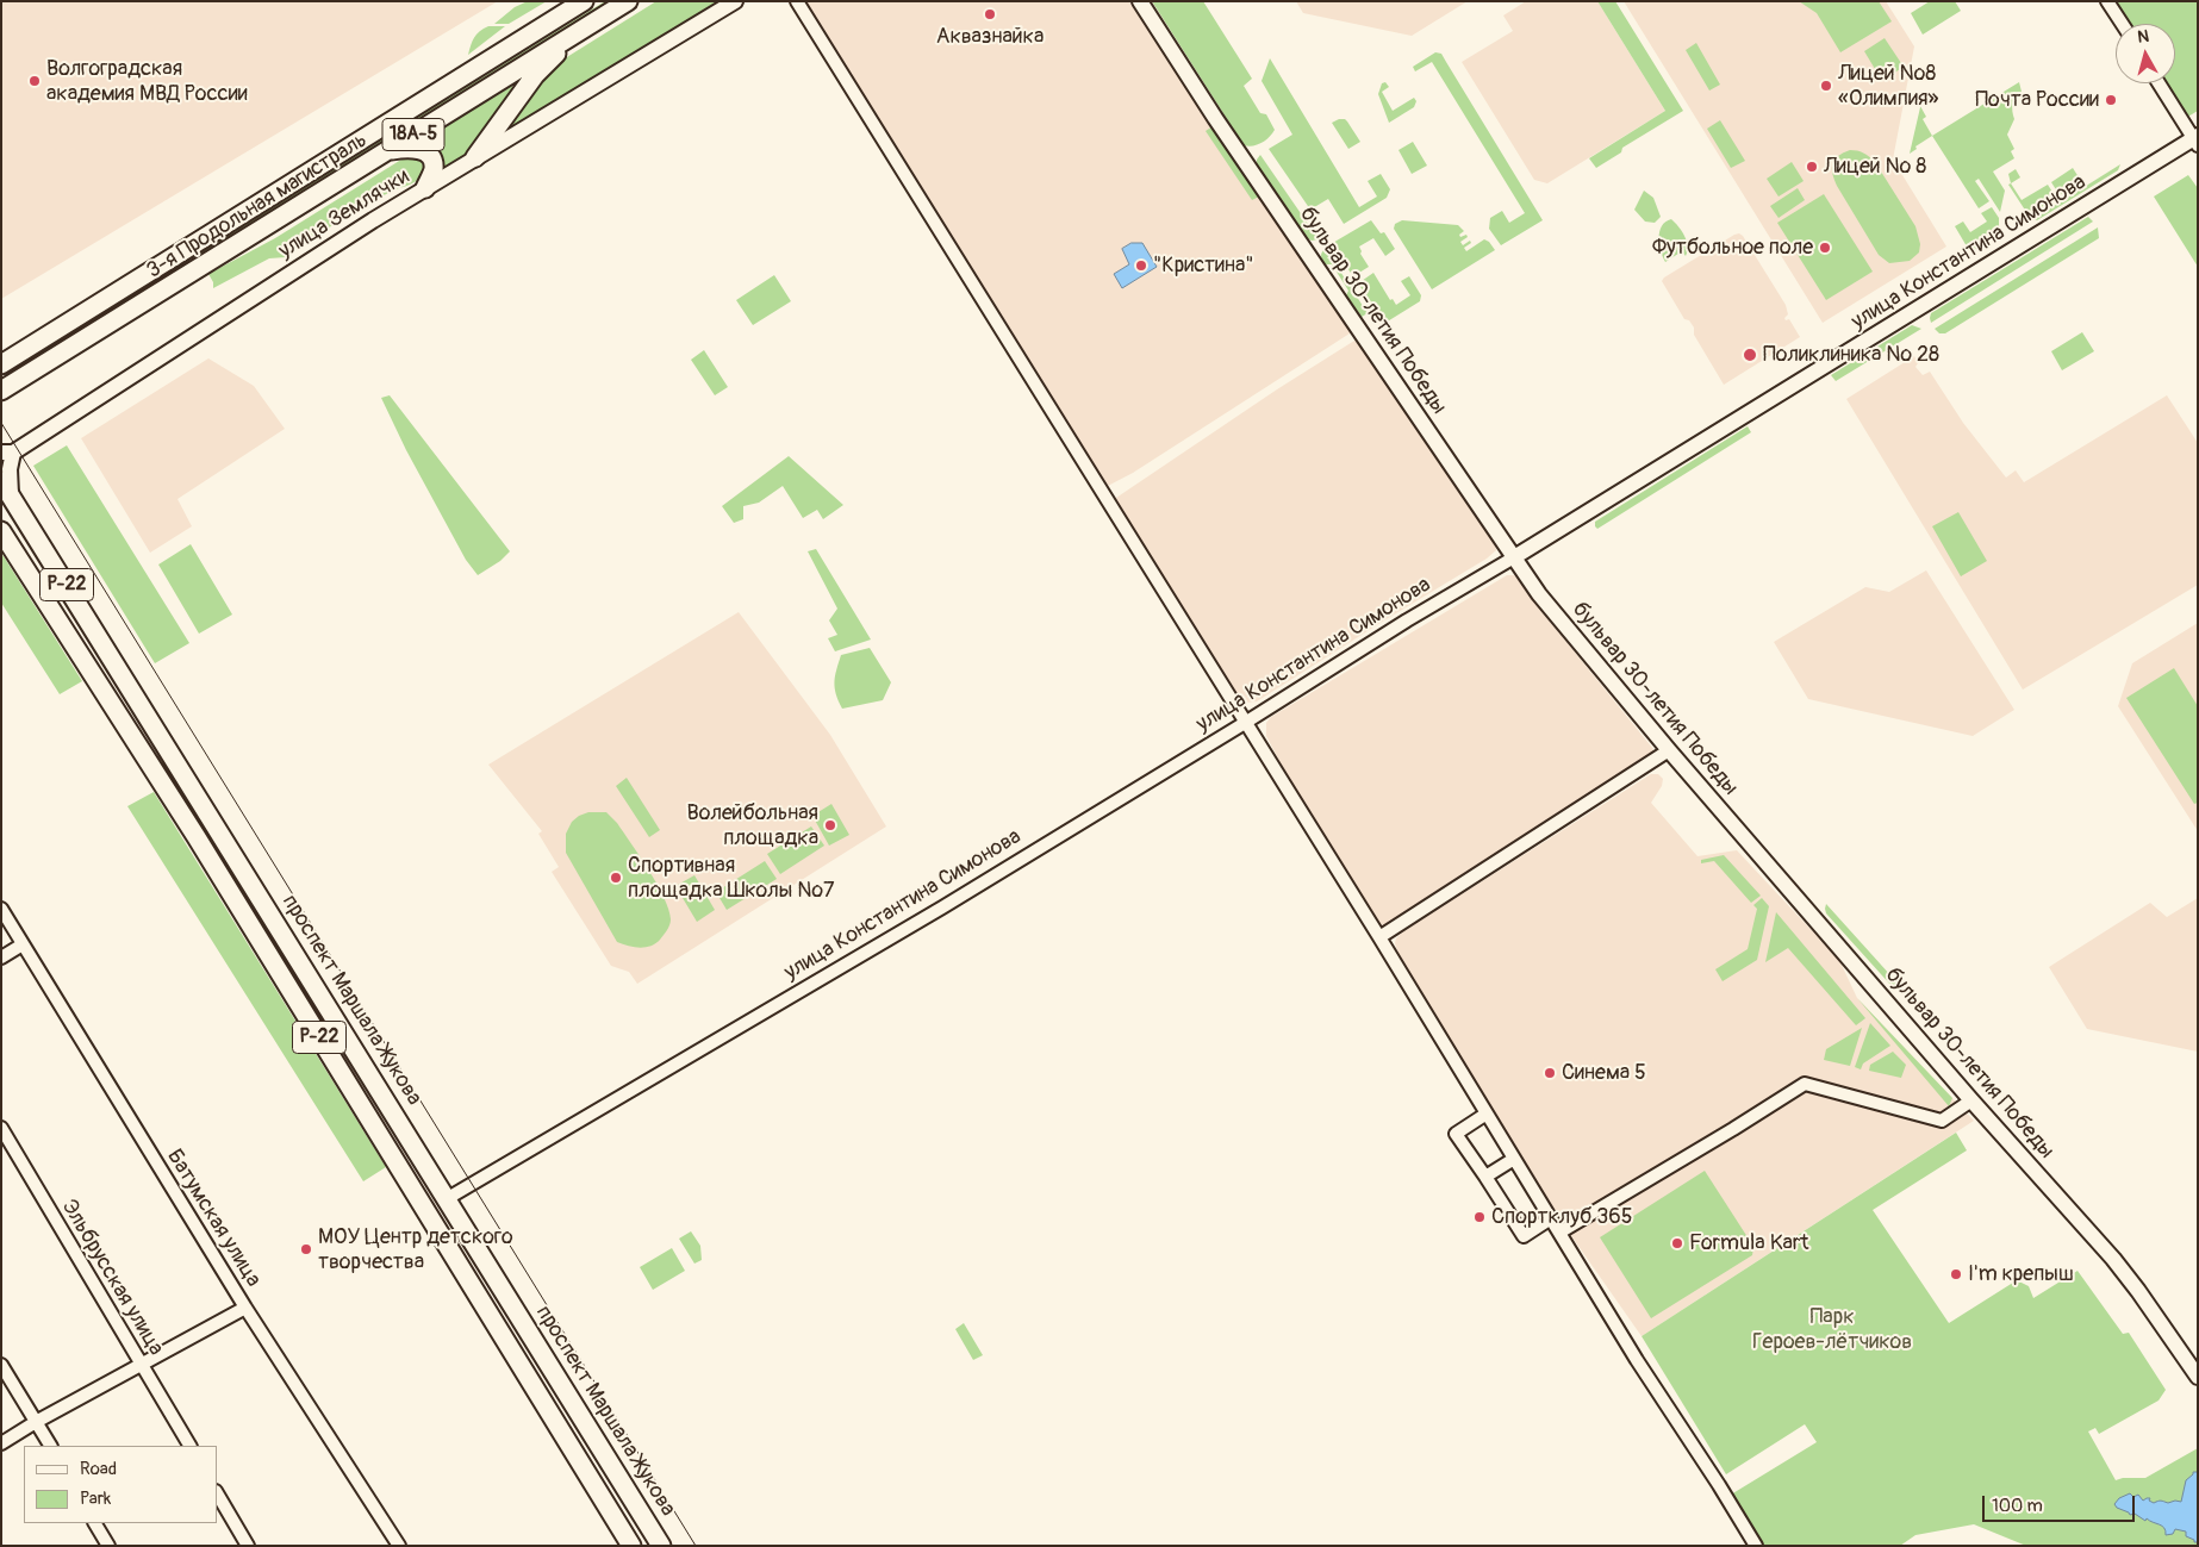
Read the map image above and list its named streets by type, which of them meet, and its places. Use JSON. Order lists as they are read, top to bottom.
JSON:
{
  "streets": {
    "highway": [
      "18А-5",
      "3-я Продольная магистраль",
      "Р-22",
      "проспект Маршала Жукова"
    ],
    "main road": ["улица Землячки", "улица Константина Симонова", "бульвар 30-летия Победы"],
    "street": ["Батумская улица", "Эльбрусская улица"]
  },
  "crossings": [
    ["улица Константина Симонова", "бульвар 30-летия Победы"],
    ["улица Константина Симонова", "проспект Маршала Жукова"]
  ],
  "parks": ["Парк Героев-лётчиков"],
  "places": [
    "Аквазнайка",
    "Волгоградская академия МВД России",
    "Лицей №8 «Олимпия»",
    "Почта России",
    "Лицей № 8",
    "Футбольное поле",
    "\"Кристина\"",
    "Поликлиника № 28",
    "Волейбольная площадка",
    "Спортивная площадка Школы №7",
    "Синема 5",
    "Спортклуб 365",
    "Formula Kart",
    "МОУ Центр детского творчества",
    "I'm крепыш"
  ],
  "legend": ["Road", "Park"],
  "scale_bar": "100 m",
  "north": "top"
}
